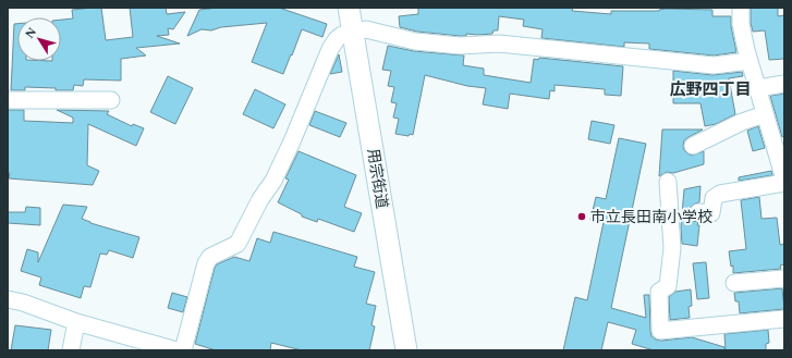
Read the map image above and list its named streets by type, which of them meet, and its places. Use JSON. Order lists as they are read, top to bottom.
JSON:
{
  "streets": {
    "main road": ["用宗街道"]
  },
  "districts": ["広野四丁目"],
  "places": ["市立長田南小学校"],
  "north": "top left"
}
